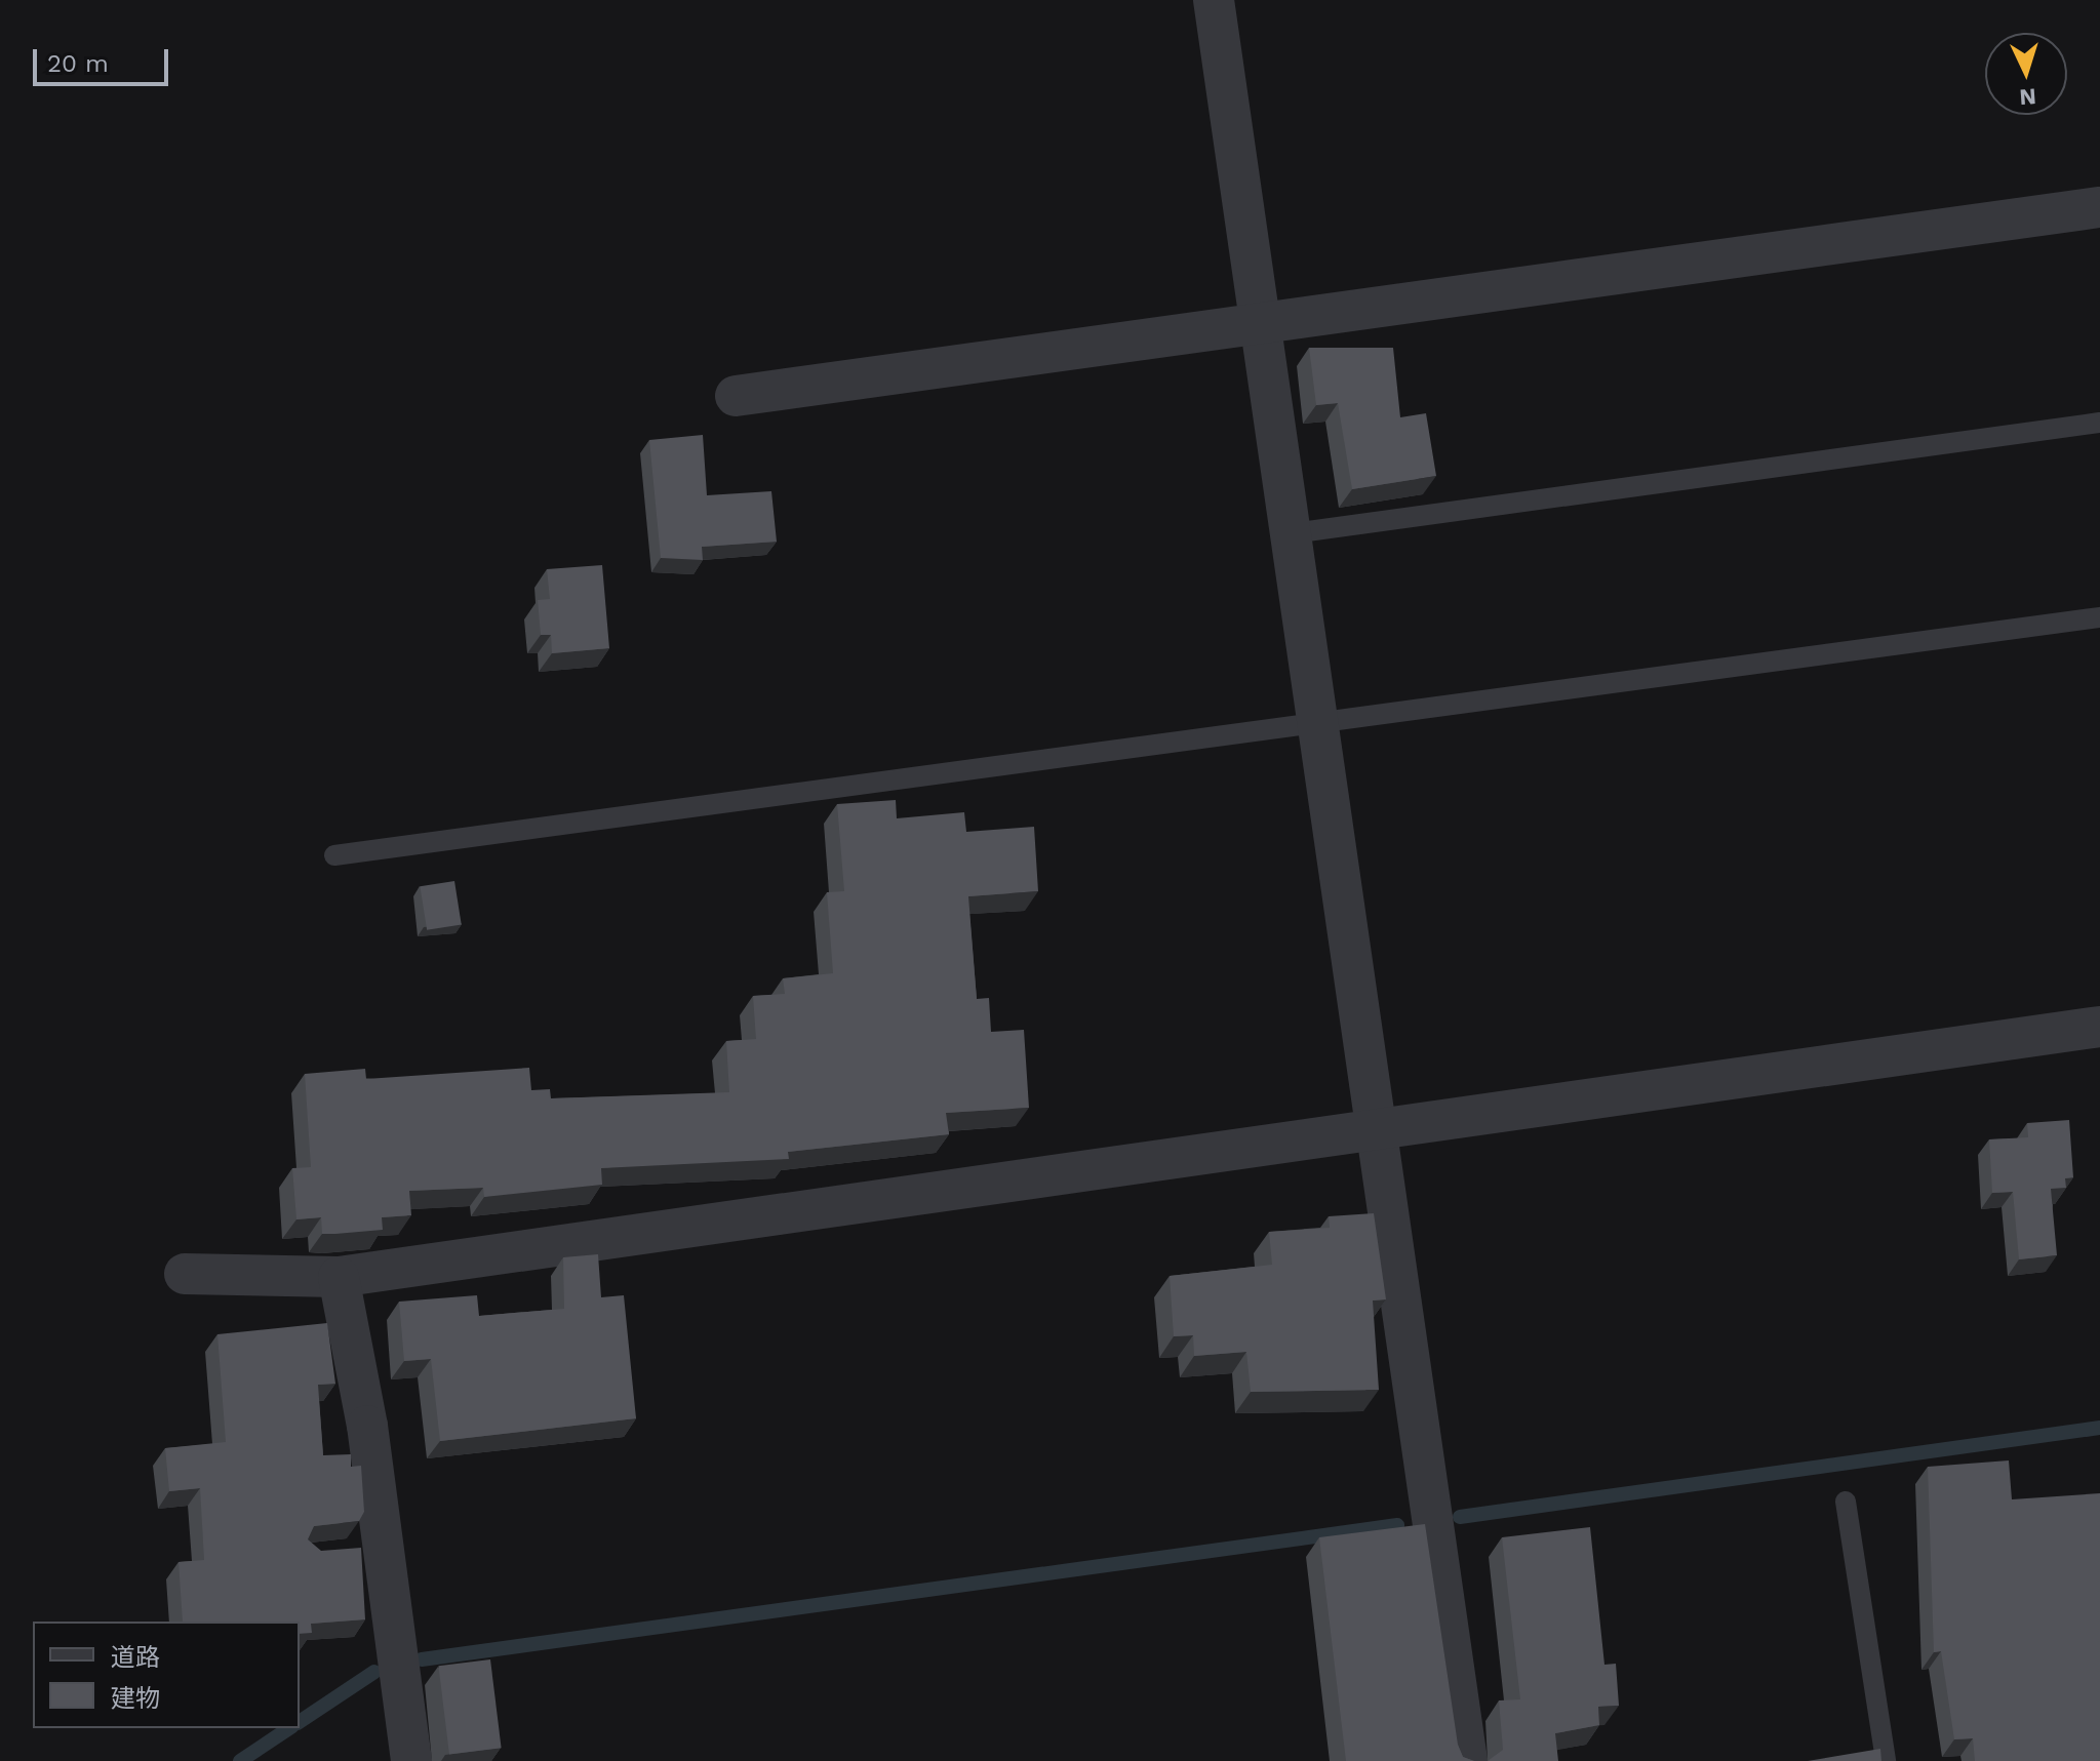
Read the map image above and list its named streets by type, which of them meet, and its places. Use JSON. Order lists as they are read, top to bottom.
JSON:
{
  "legend": ["道路", "建物"],
  "scale_bar": "20 m",
  "north": "bottom"
}
